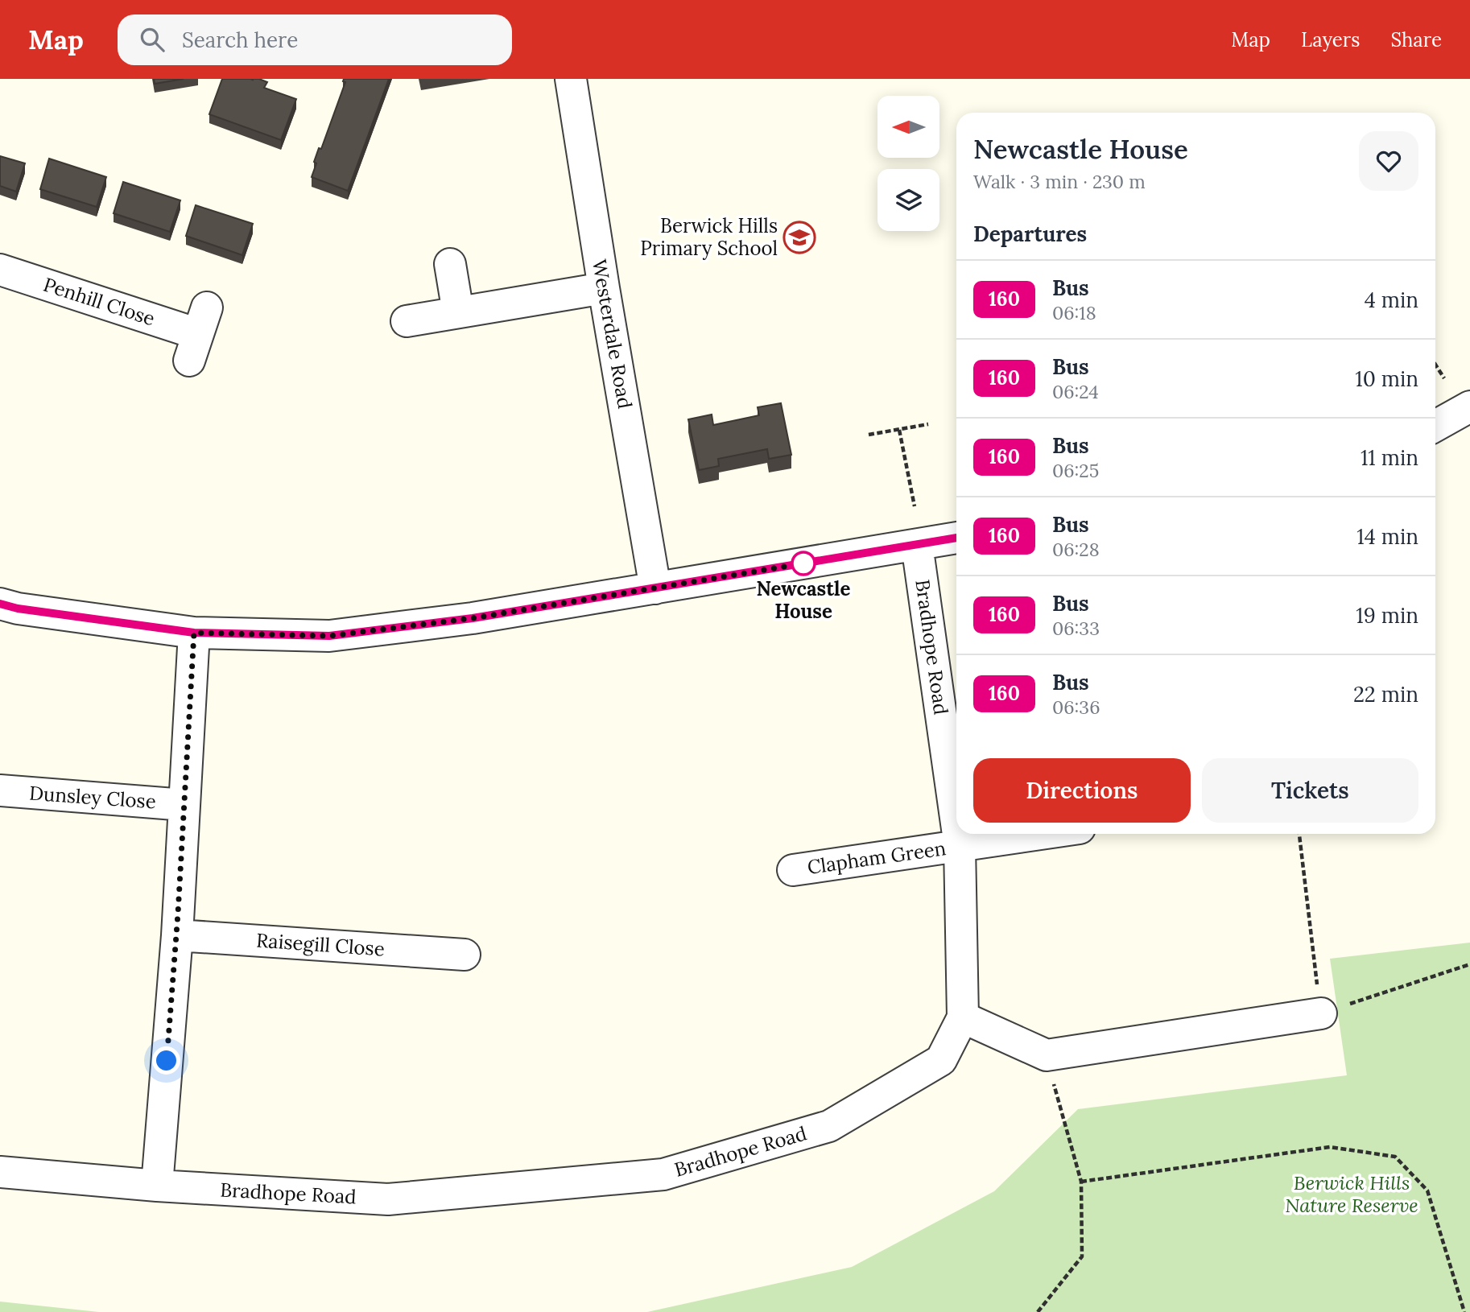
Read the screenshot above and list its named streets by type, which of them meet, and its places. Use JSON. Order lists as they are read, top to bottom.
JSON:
{
  "streets": {
    "street": [
      "Penhill Close",
      "Westerdale Road",
      "Bradhope Road",
      "Dunsley Close",
      "Clapham Green",
      "Raisegill Close"
    ]
  },
  "crossings": [
    ["Bradhope Road", "Clapham Green"]
  ],
  "parks": ["Berwick Hills Nature Reserve"],
  "places": {
    "school or university": ["Berwick Hills Primary School"],
    "other": ["Newcastle House"]
  },
  "lines": ["bus line 160"],
  "north": "left",
  "page": {
    "header": "Map",
    "search": "Search here",
    "nav": ["Map", "Layers", "Share"],
    "heading": [
      ["Newcastle House", "Walk · 3 min · 230 m"],
      "Departures"
    ],
    "list": [
      {
        "mark": "160",
        "name": "Bus",
        "note": "06:18",
        "value": "4 min"
      },
      {
        "mark": "160",
        "name": "Bus",
        "note": "06:24",
        "value": "10 min"
      },
      {
        "mark": "160",
        "name": "Bus",
        "note": "06:25",
        "value": "11 min"
      },
      {
        "mark": "160",
        "name": "Bus",
        "note": "06:28",
        "value": "14 min"
      },
      {
        "mark": "160",
        "name": "Bus",
        "note": "06:33",
        "value": "19 min"
      },
      {
        "mark": "160",
        "name": "Bus",
        "note": "06:36",
        "value": "22 min"
      }
    ],
    "buttons": ["Directions", "Tickets"]
  }
}
